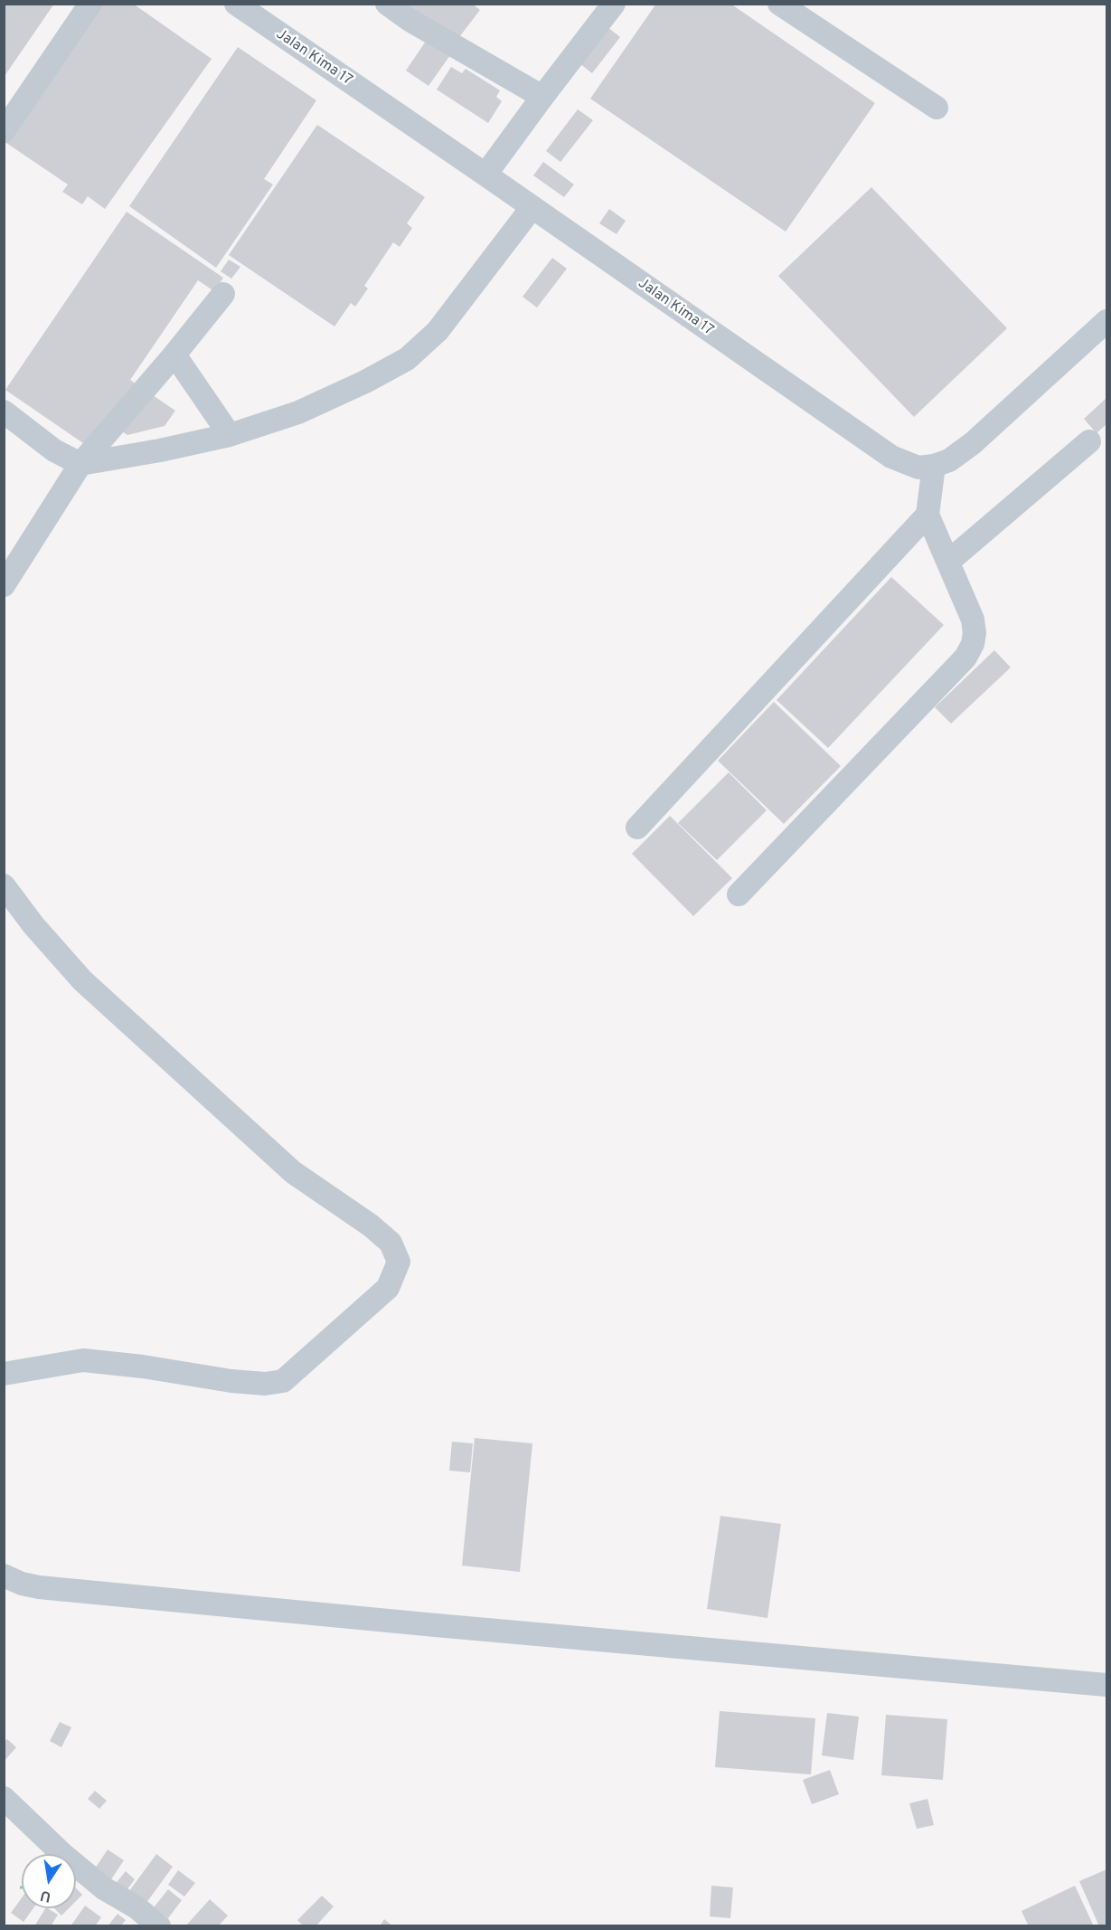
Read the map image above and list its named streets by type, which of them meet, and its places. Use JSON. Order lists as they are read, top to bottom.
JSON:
{
  "streets": {
    "street": ["Jalan Kima 17"]
  },
  "north": "bottom"
}
